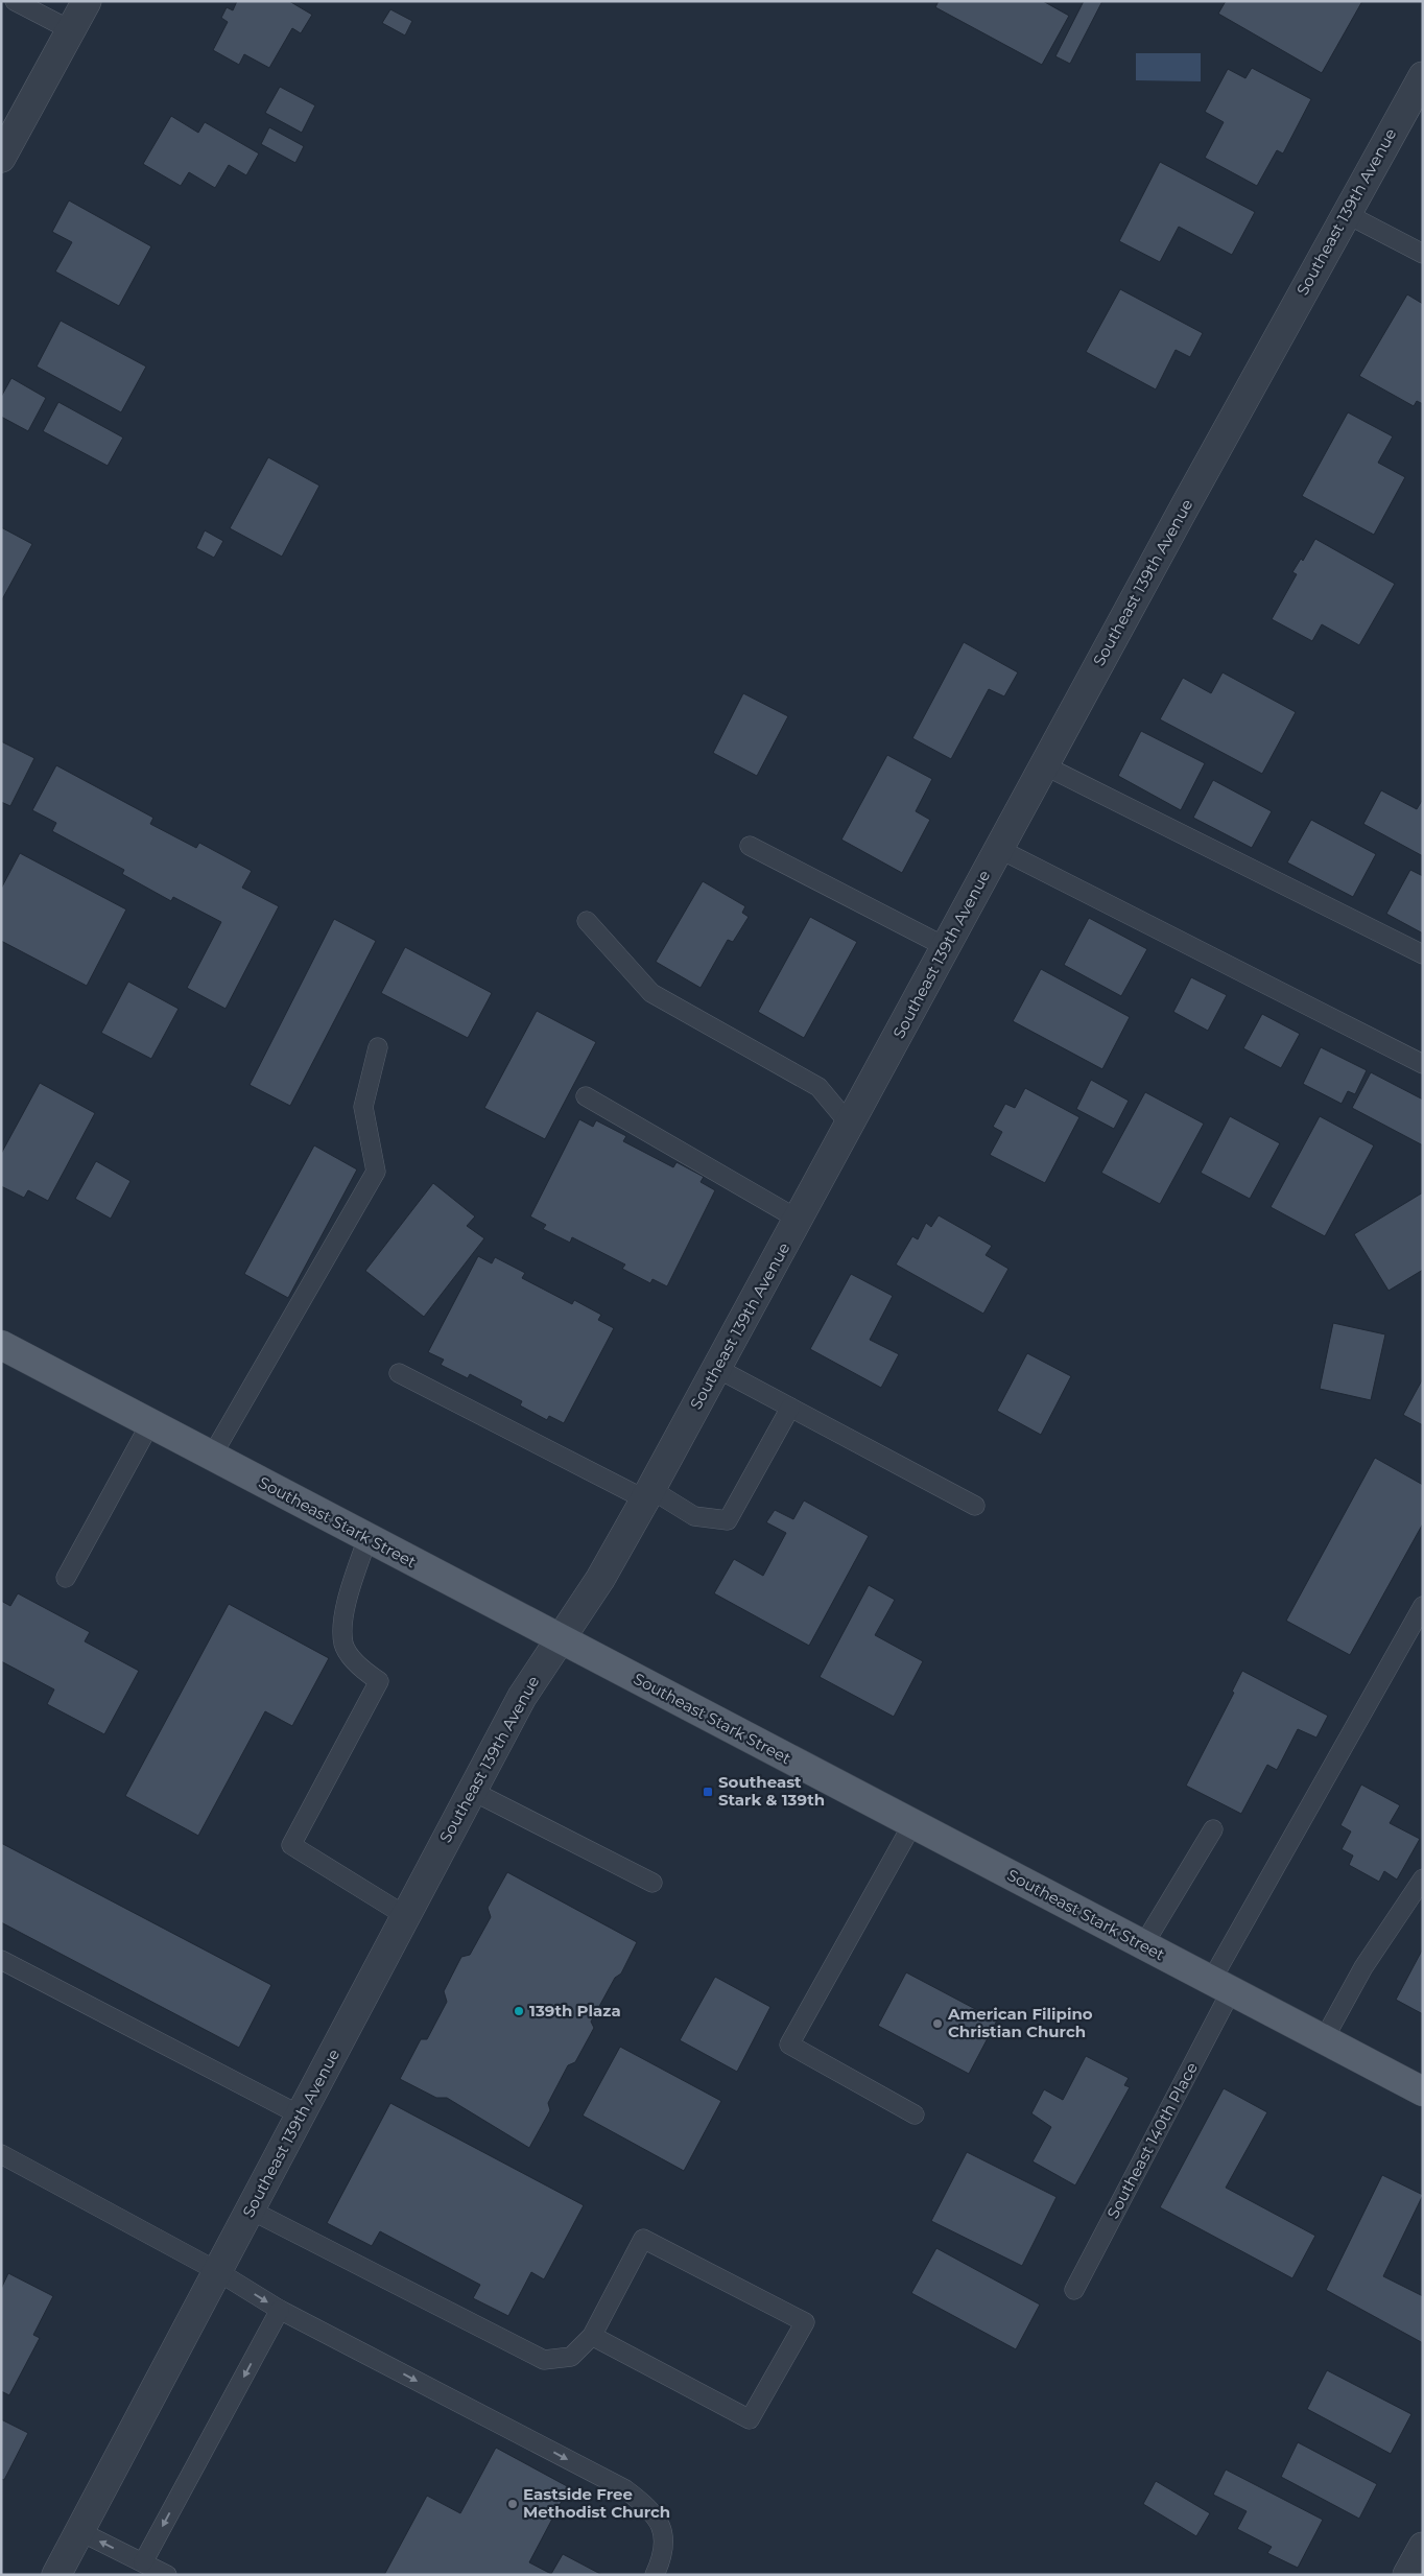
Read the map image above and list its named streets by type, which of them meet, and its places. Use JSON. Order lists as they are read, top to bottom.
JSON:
{
  "streets": {
    "main road": ["Southeast Stark Street"],
    "street": ["Southeast 139th Avenue"],
    "lane": ["Southeast 140th Place"]
  },
  "crossings": [
    ["Southeast 139th Avenue", "Southeast Stark Street"],
    ["Southeast Stark Street", "Southeast 140th Place"]
  ],
  "places": {
    "transit": ["Southeast Stark & 139th"],
    "other": ["139th Plaza", "American Filipino Christian Church", "Eastside Free Methodist Church"]
  }
}
